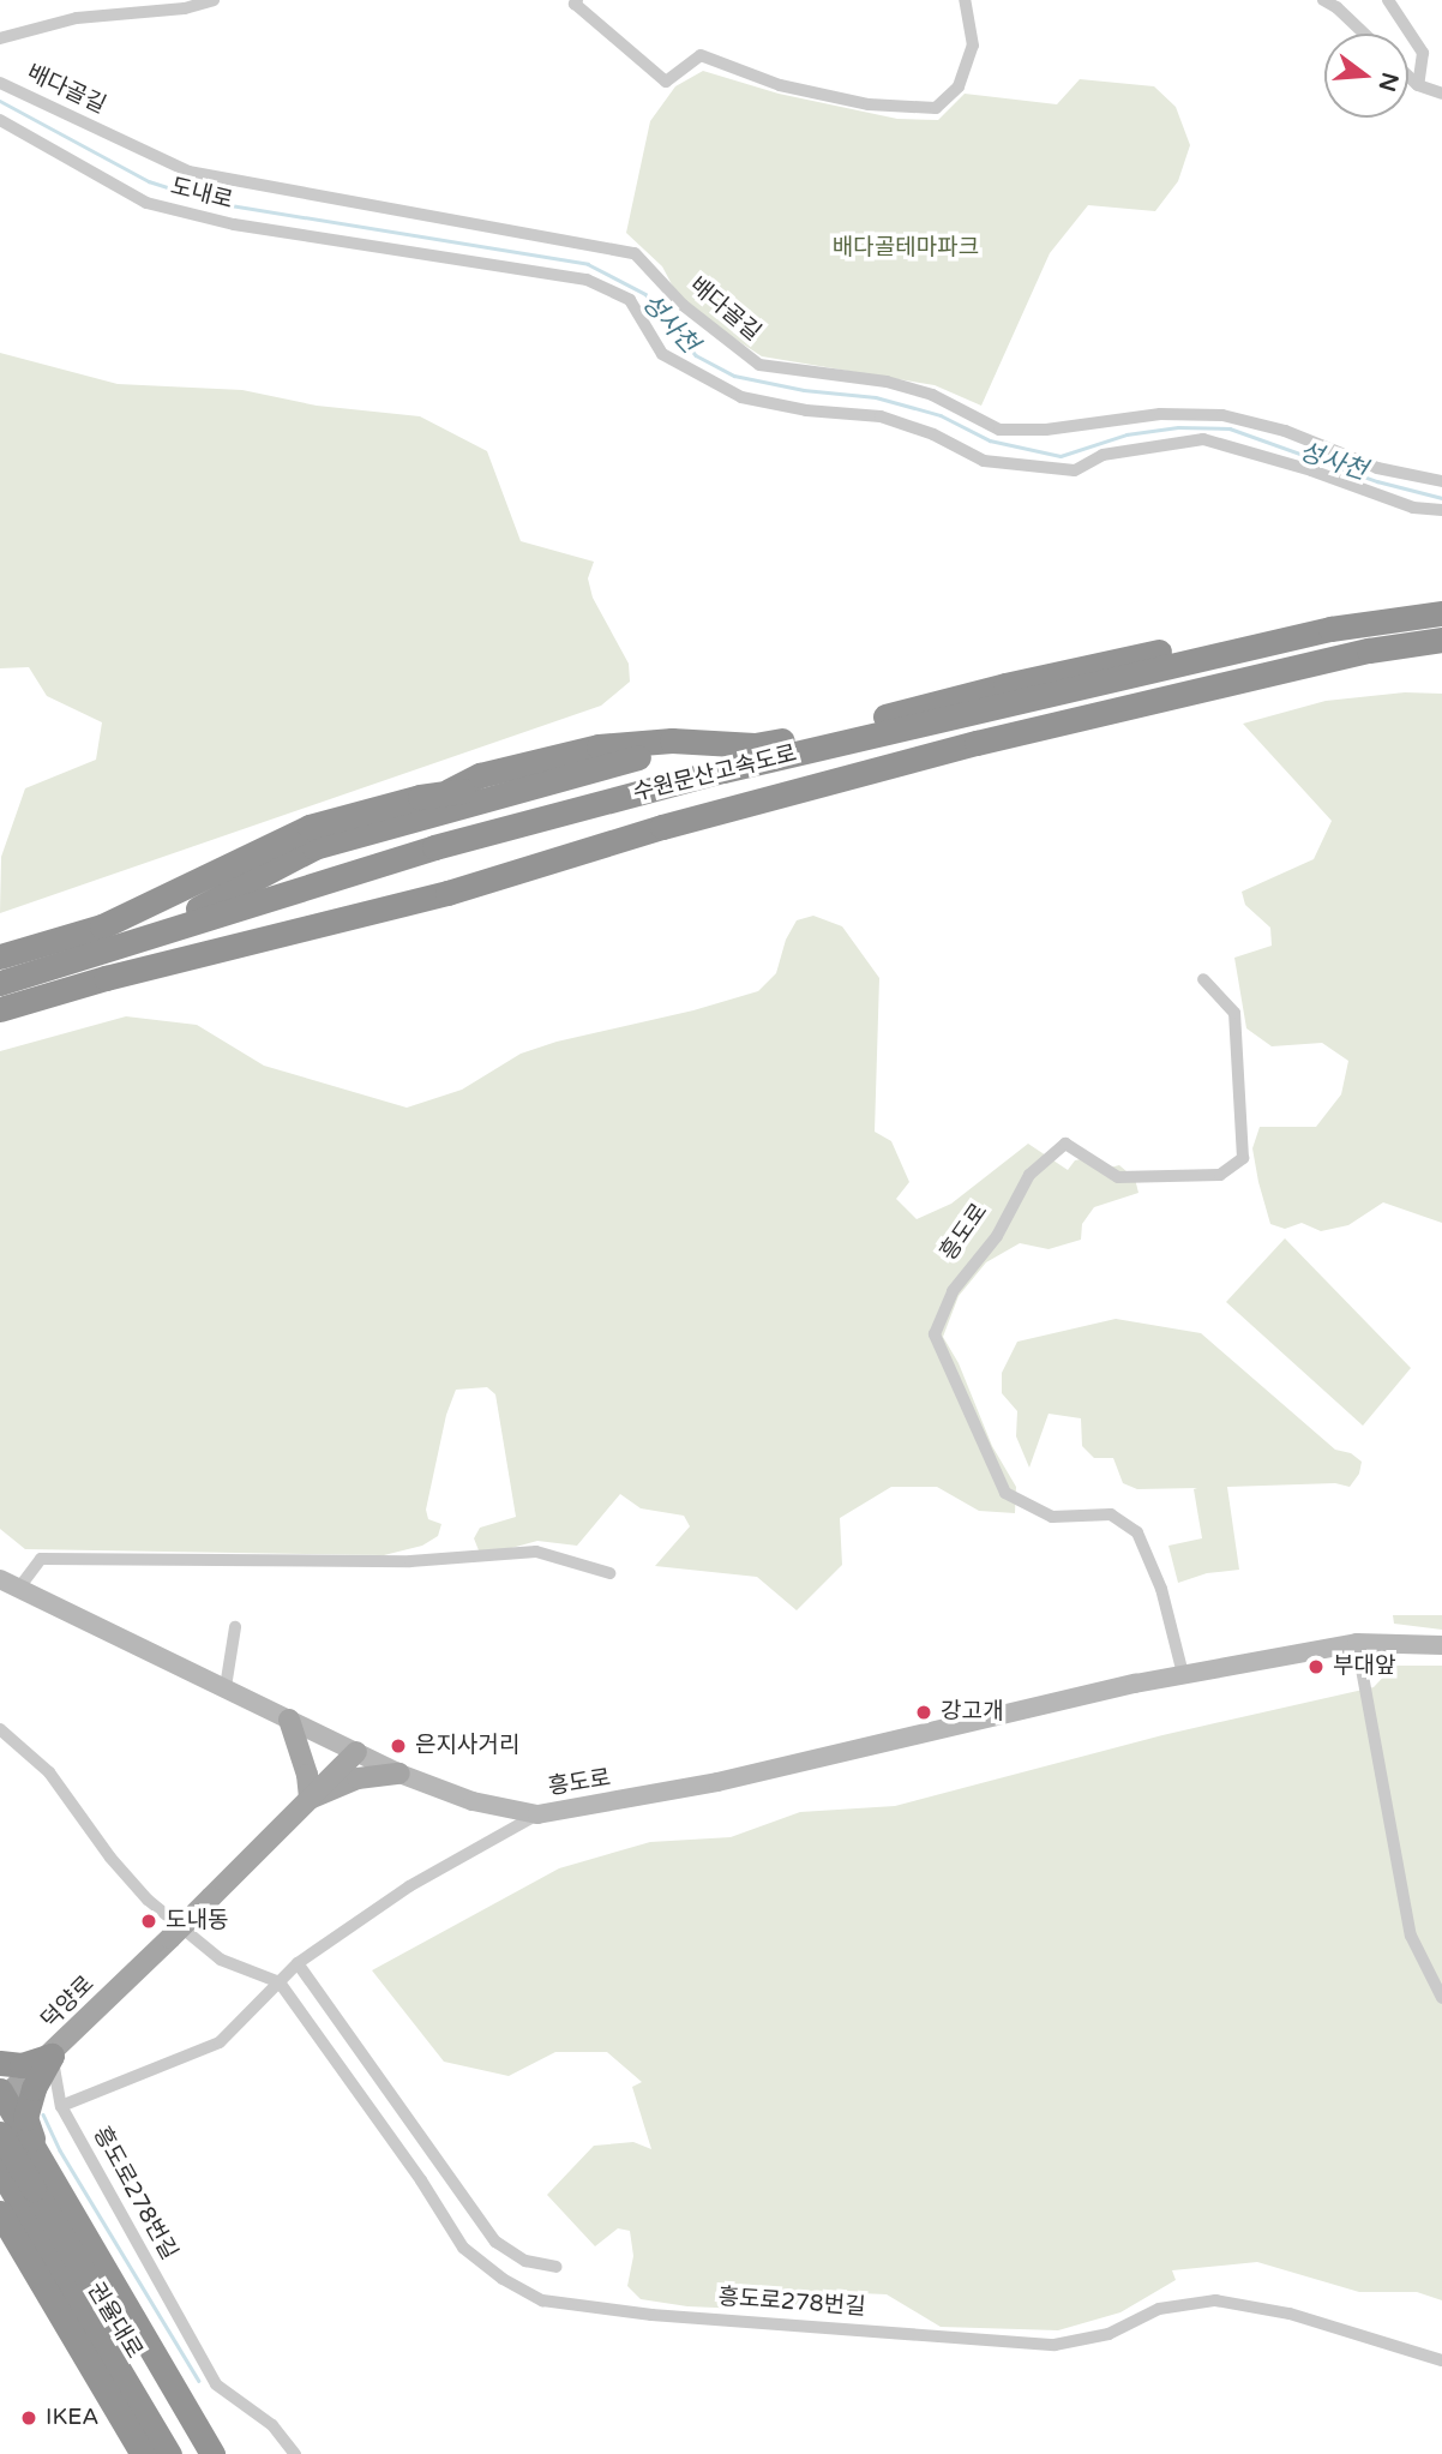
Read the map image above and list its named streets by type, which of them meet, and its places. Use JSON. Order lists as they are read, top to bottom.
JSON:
{
  "streets": {
    "highway": ["수원문산고속도로", "권율대로"],
    "main road": ["덕양로"],
    "street": [
      "배다골길",
      "도내로",
      "흥도로",
      "흥도로278번길"
    ]
  },
  "crossings": [
    ["흥도로", "흥도로278번길"],
    ["덕양로", "흥도로278번길"]
  ],
  "water": ["성사천"],
  "parks": ["배다골테마파크"],
  "places": [
    "부대앞",
    "강고개",
    "은지사거리",
    "도내동",
    "IKEA"
  ],
  "north": "right"
}
